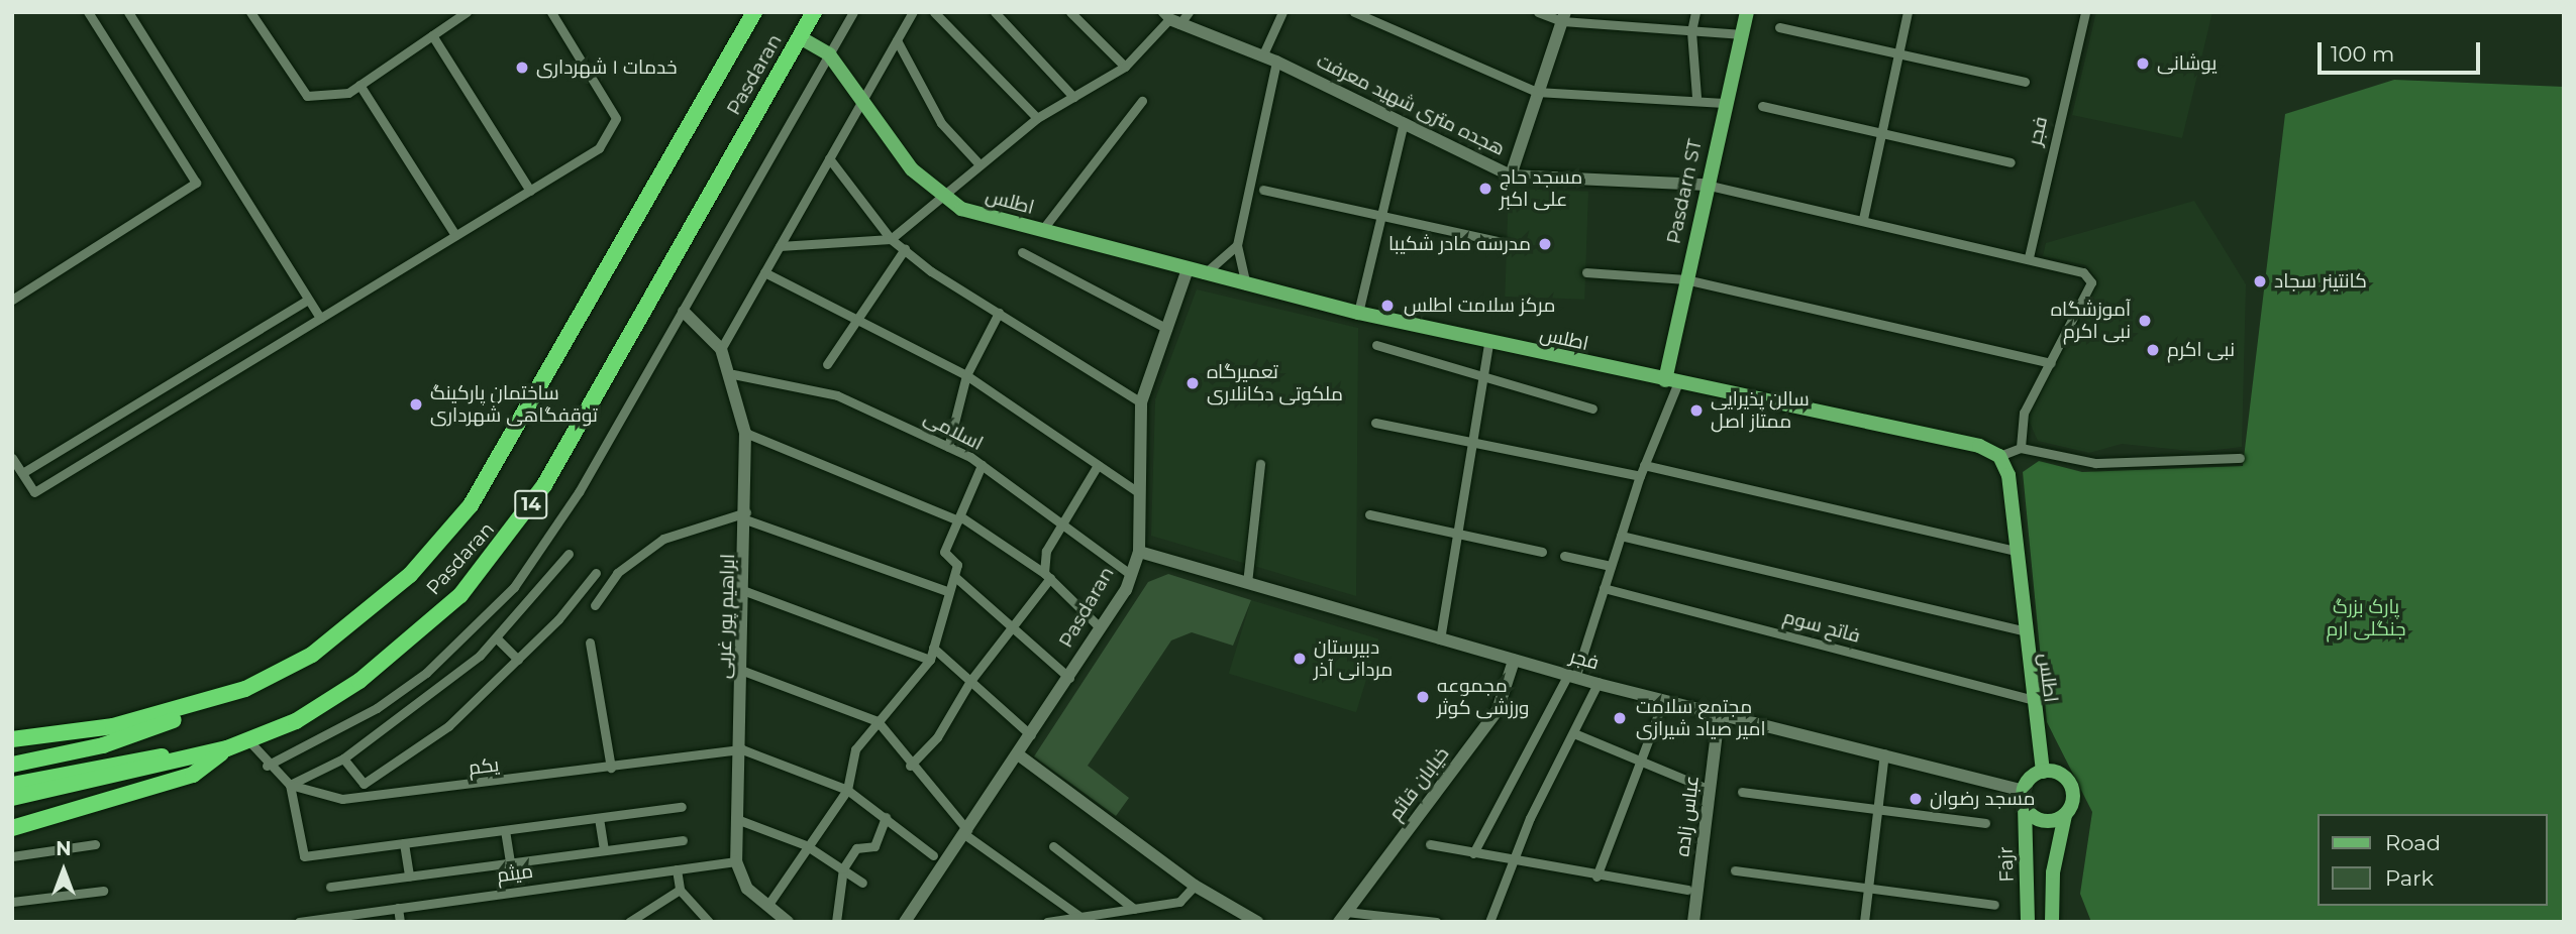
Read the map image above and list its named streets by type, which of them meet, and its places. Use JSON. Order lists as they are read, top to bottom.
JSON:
{
  "streets": {
    "highway": ["Pasdaran", "14"],
    "main road": ["Pasdarn ST", "اطلس", "Fajr"],
    "street": [
      "هجده متری شهید معرفت",
      "فجر",
      "اسلامی",
      "ابراهیم پور غربی",
      "فاتح سوم",
      "یکم",
      "خیابان قائم",
      "عباس زاده",
      "میثم"
    ]
  },
  "crossings": [
    ["Pasdaran", "فجر"],
    ["Pasdaran", "اطلس"],
    ["Pasdaran", "اسلامی"],
    ["Pasdaran", "14"],
    ["Pasdaran", "یکم"],
    ["هجده متری شهید معرفت", "فجر"],
    ["هجده متری شهید معرفت", "Pasdarn ST"],
    ["فجر", "اطلس"],
    ["فجر", "خیابان قائم"],
    ["فجر", "عباس زاده"],
    ["فجر", "Fajr"],
    ["Pasdarn ST", "اطلس"],
    ["اطلس", "فاتح سوم"],
    ["اطلس", "Fajr"],
    ["اسلامی", "ابراهیم پور غربی"],
    ["ابراهیم پور غربی", "یکم"],
    ["ابراهیم پور غربی", "میثم"]
  ],
  "parks": ["پارک بزرگ جنگلی ارم"],
  "places": [
    "یوشانی",
    "خدمات ۱ شهرداری",
    "مسجد حاج علی اکبر",
    "مدرسه مادر شکیبا",
    "کانتینر سجاد",
    "مرکز سلامت اطلس",
    "آموزشگاه نبی اکرم",
    "نبی اکرم",
    "تعمیرگاه ملکوتی دکانلاری",
    "ساختمان پارکینگ توقفگاهی شهرداری",
    "سالن پذیرایی ممتاز اصل",
    "دبیرستان مردانی آذر",
    "مجموعه ورزشی کوثر",
    "مجتمع سلامت امیر صیاد شیرازی",
    "مسجد رضوان"
  ],
  "legend": ["Road", "Park"],
  "scale_bar": "100 m",
  "north": "top"
}
